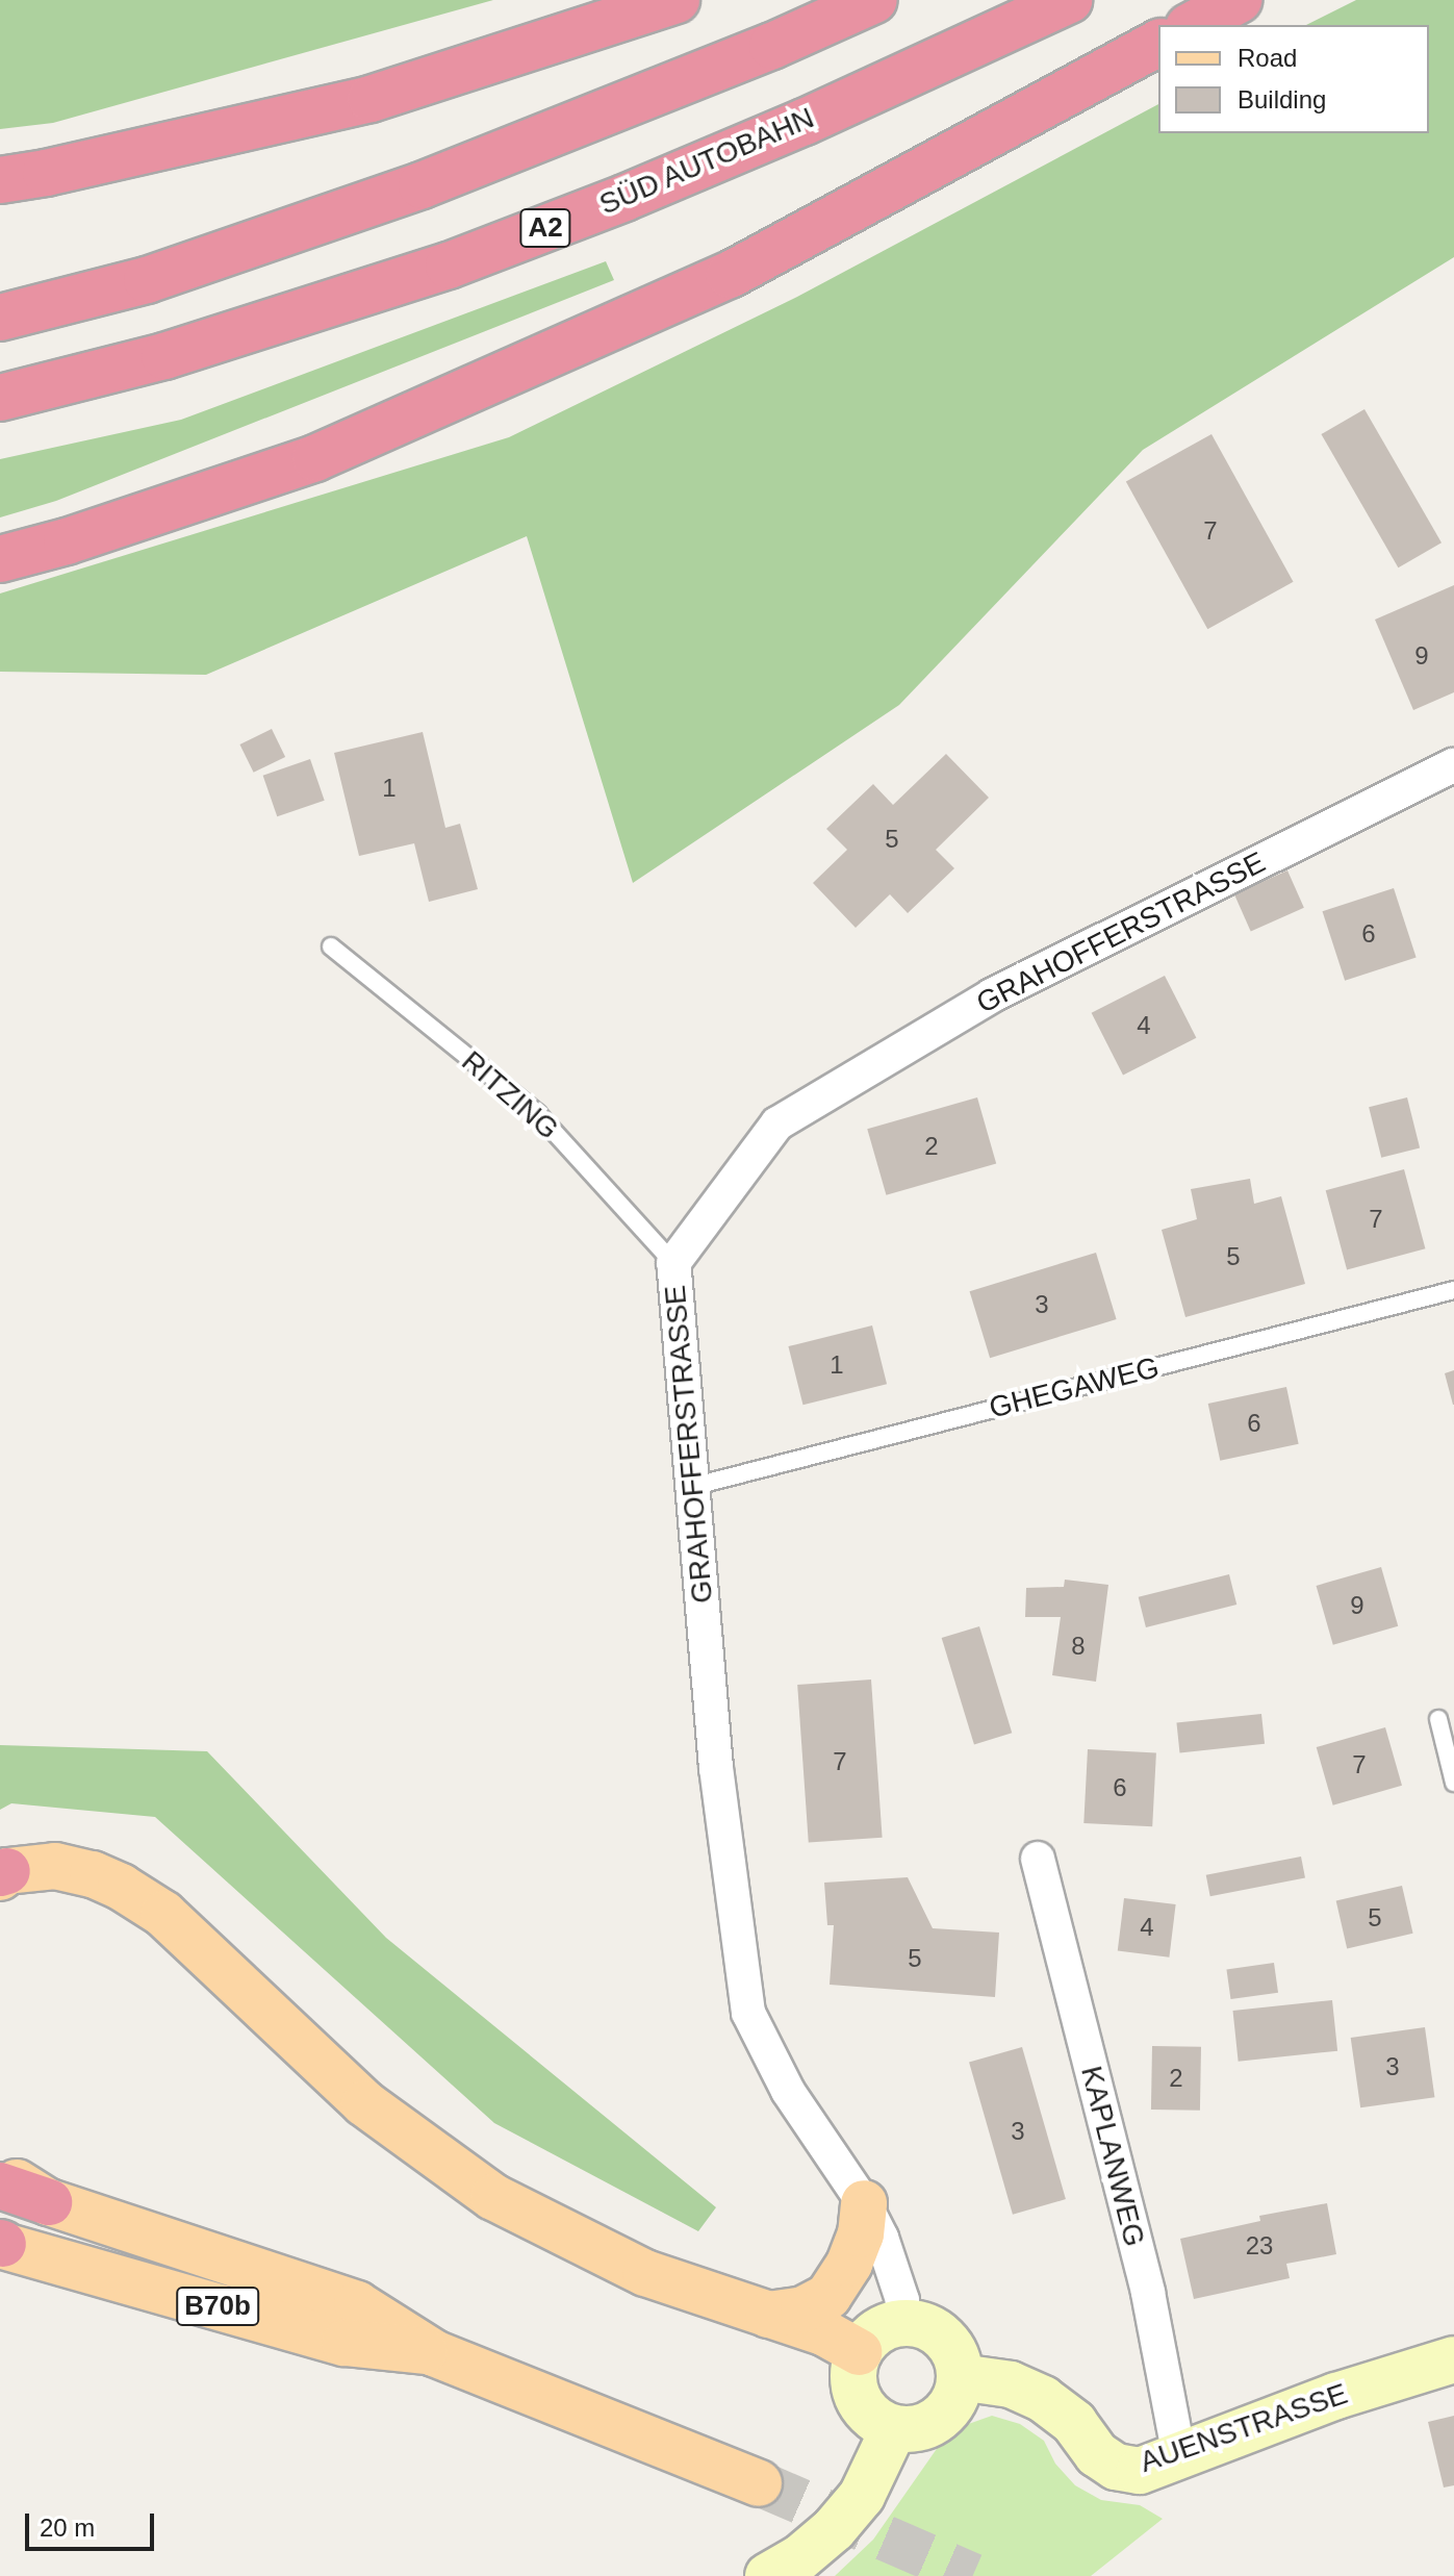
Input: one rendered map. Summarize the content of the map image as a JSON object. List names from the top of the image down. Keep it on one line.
{"streets":{"highway":["SÜD AUTOBAHN","A2"],"main road":["B70b"],"street":["GRAHOFFERSTRASSE","KAPLANWEG","AUENSTRASSE"],"lane":["RITZING","GHEGAWEG"]},"crossings":[["GRAHOFFERSTRASSE","RITZING"],["GRAHOFFERSTRASSE","GHEGAWEG"],["GRAHOFFERSTRASSE","AUENSTRASSE"],["KAPLANWEG","AUENSTRASSE"]],"house_numbers":["7","9","1","5","6","4","2","7","5","3","1","6","9","8","7","7","6","5","4","5","3","2","3","23"],"legend":["Road","Building"],"scale_bar":"20 m"}
